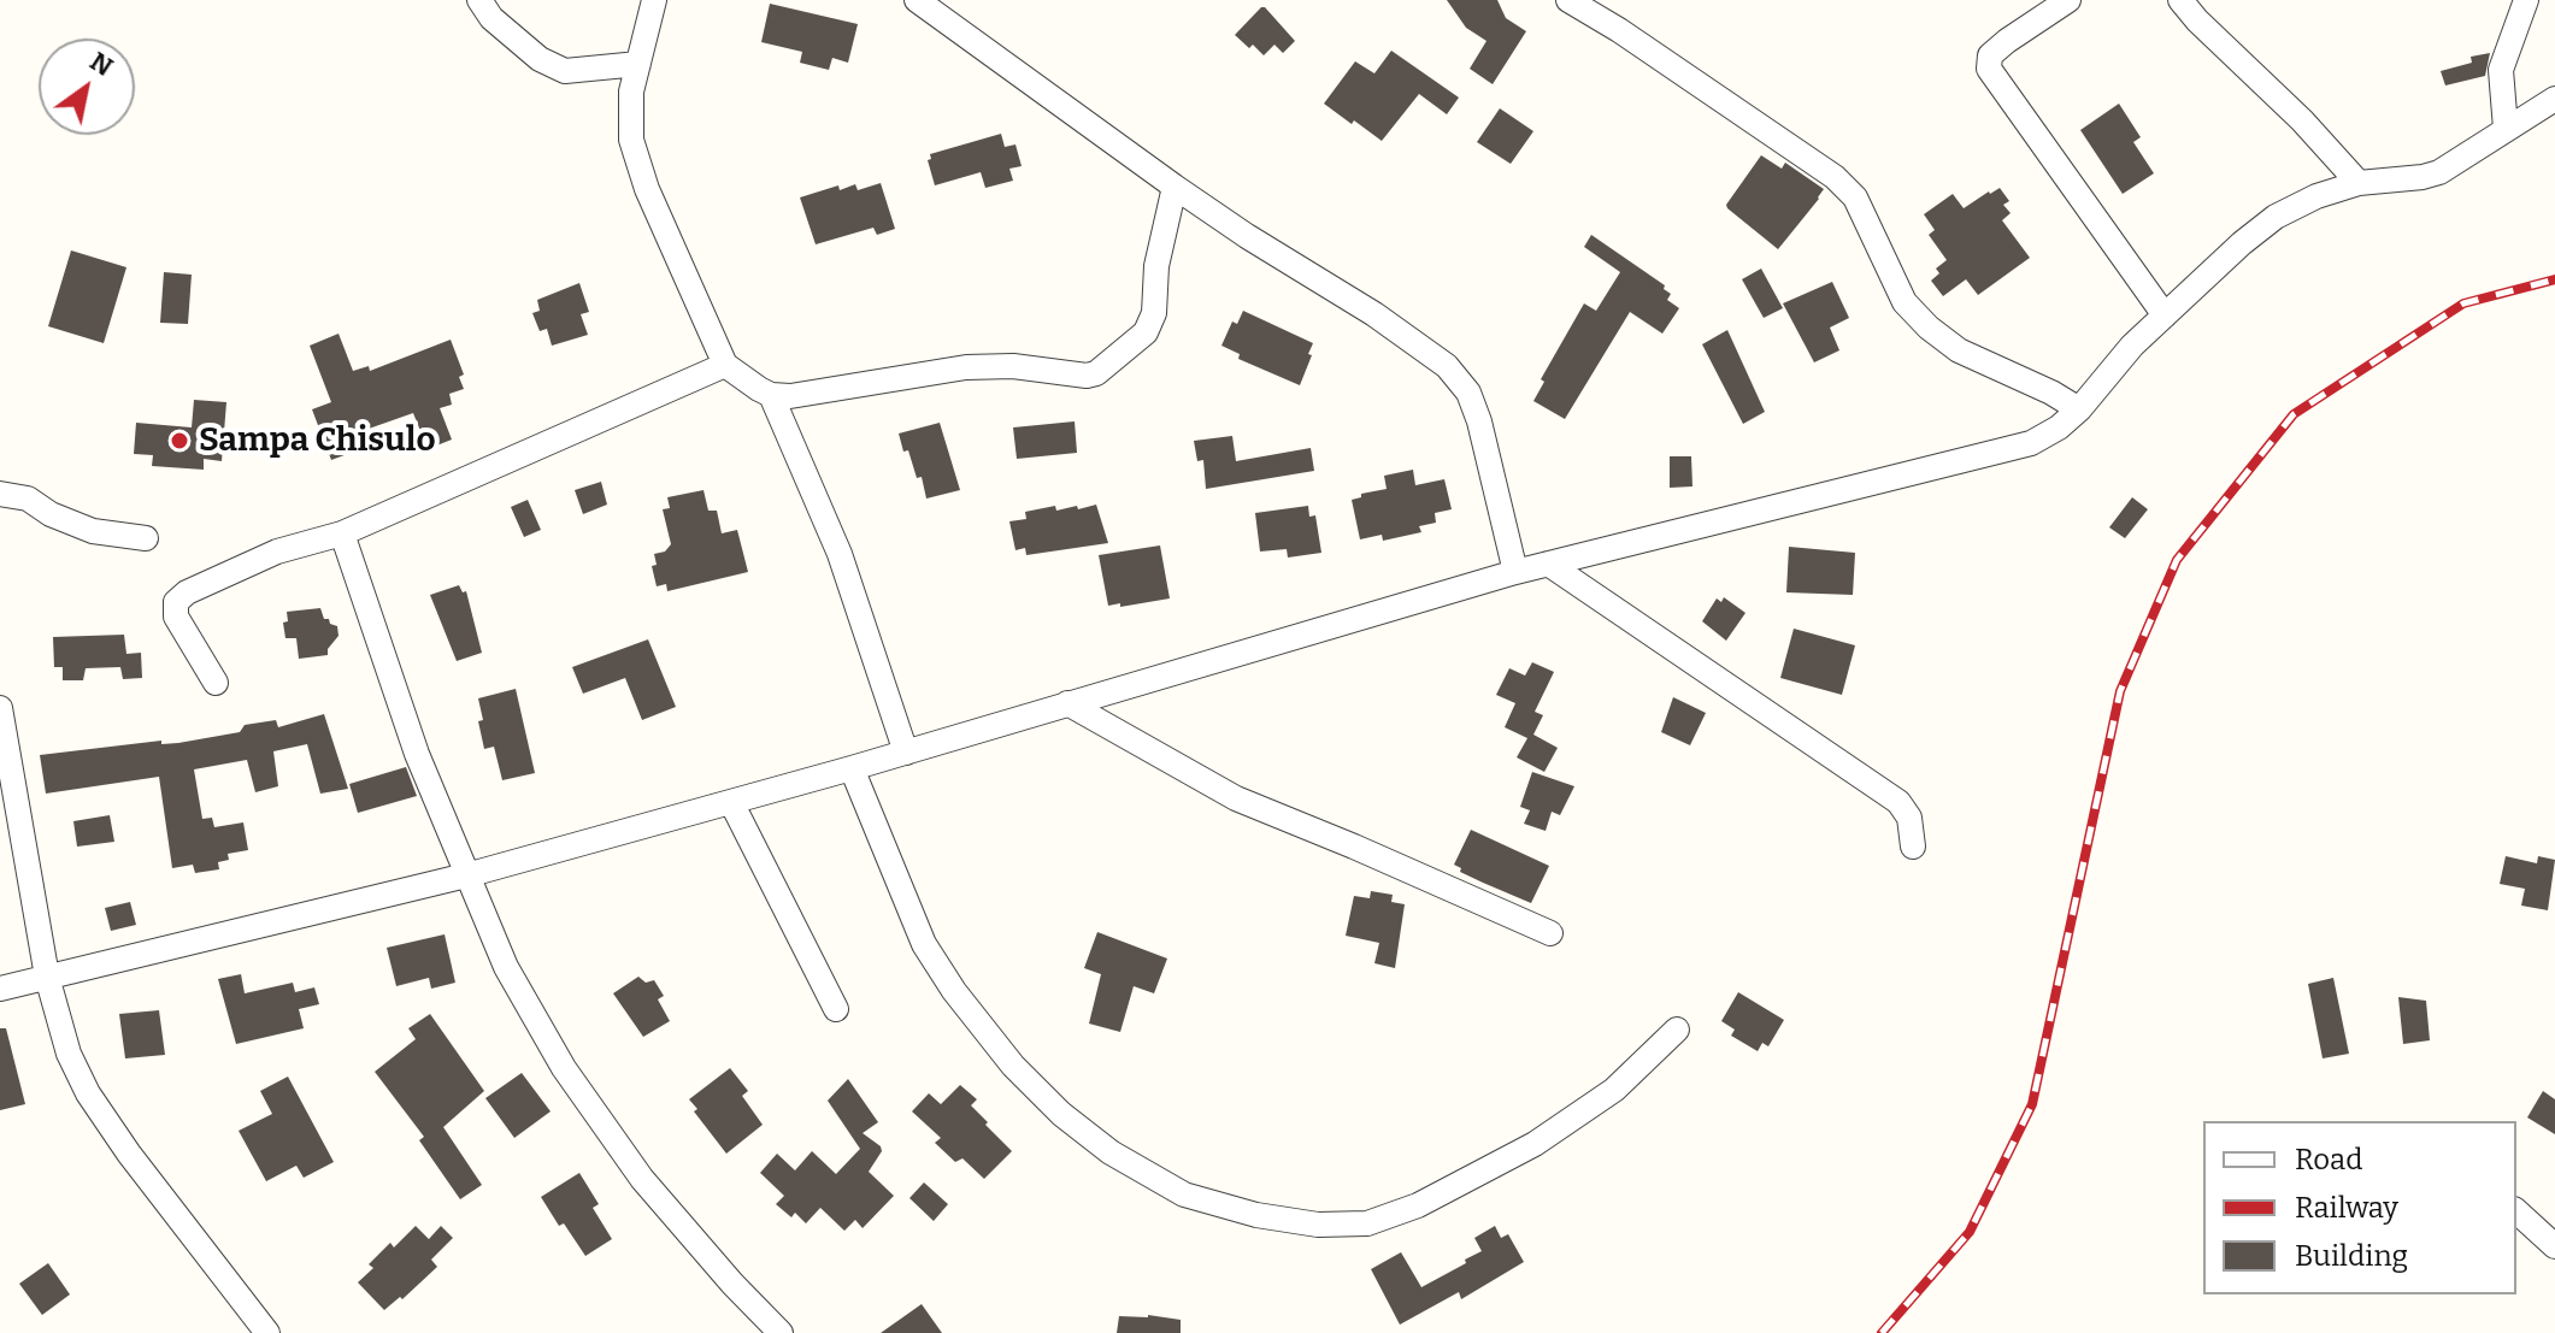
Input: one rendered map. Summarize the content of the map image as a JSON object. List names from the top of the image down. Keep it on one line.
{"places":["Sampa Chisulo"],"legend":["Road","Railway","Building"],"north":"top right"}
